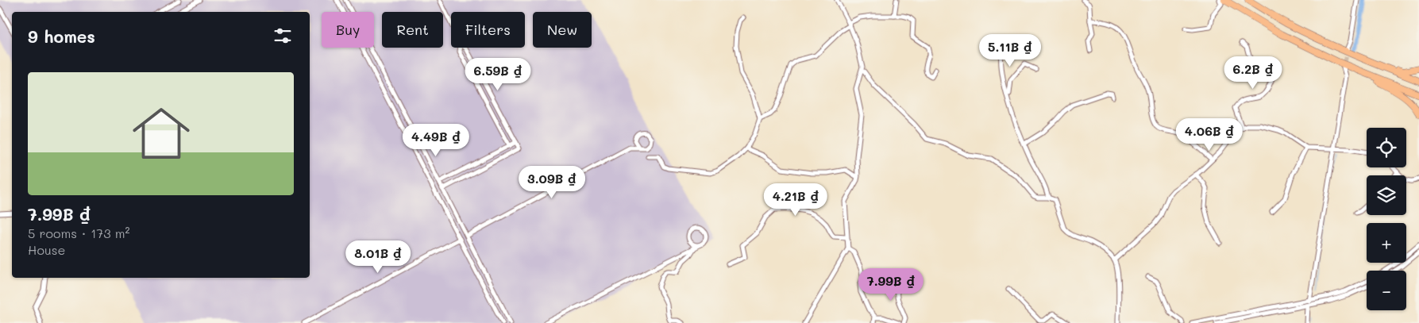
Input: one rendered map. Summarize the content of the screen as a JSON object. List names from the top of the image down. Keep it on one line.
{"page":{"chip":["Buy","Rent","Filters","New"],"heading":"9 homes","price":["5.11B ₫","6.2B ₫","6.59B ₫","4.06B ₫","4.49B ₫","3.09B ₫","4.21B ₫","8.01B ₫","7.99B ₫"],"list":[{"name":"7.99B ₫","note":"5 rooms · 173 m² · House"}],"map_buttons":["+","−"]}}
